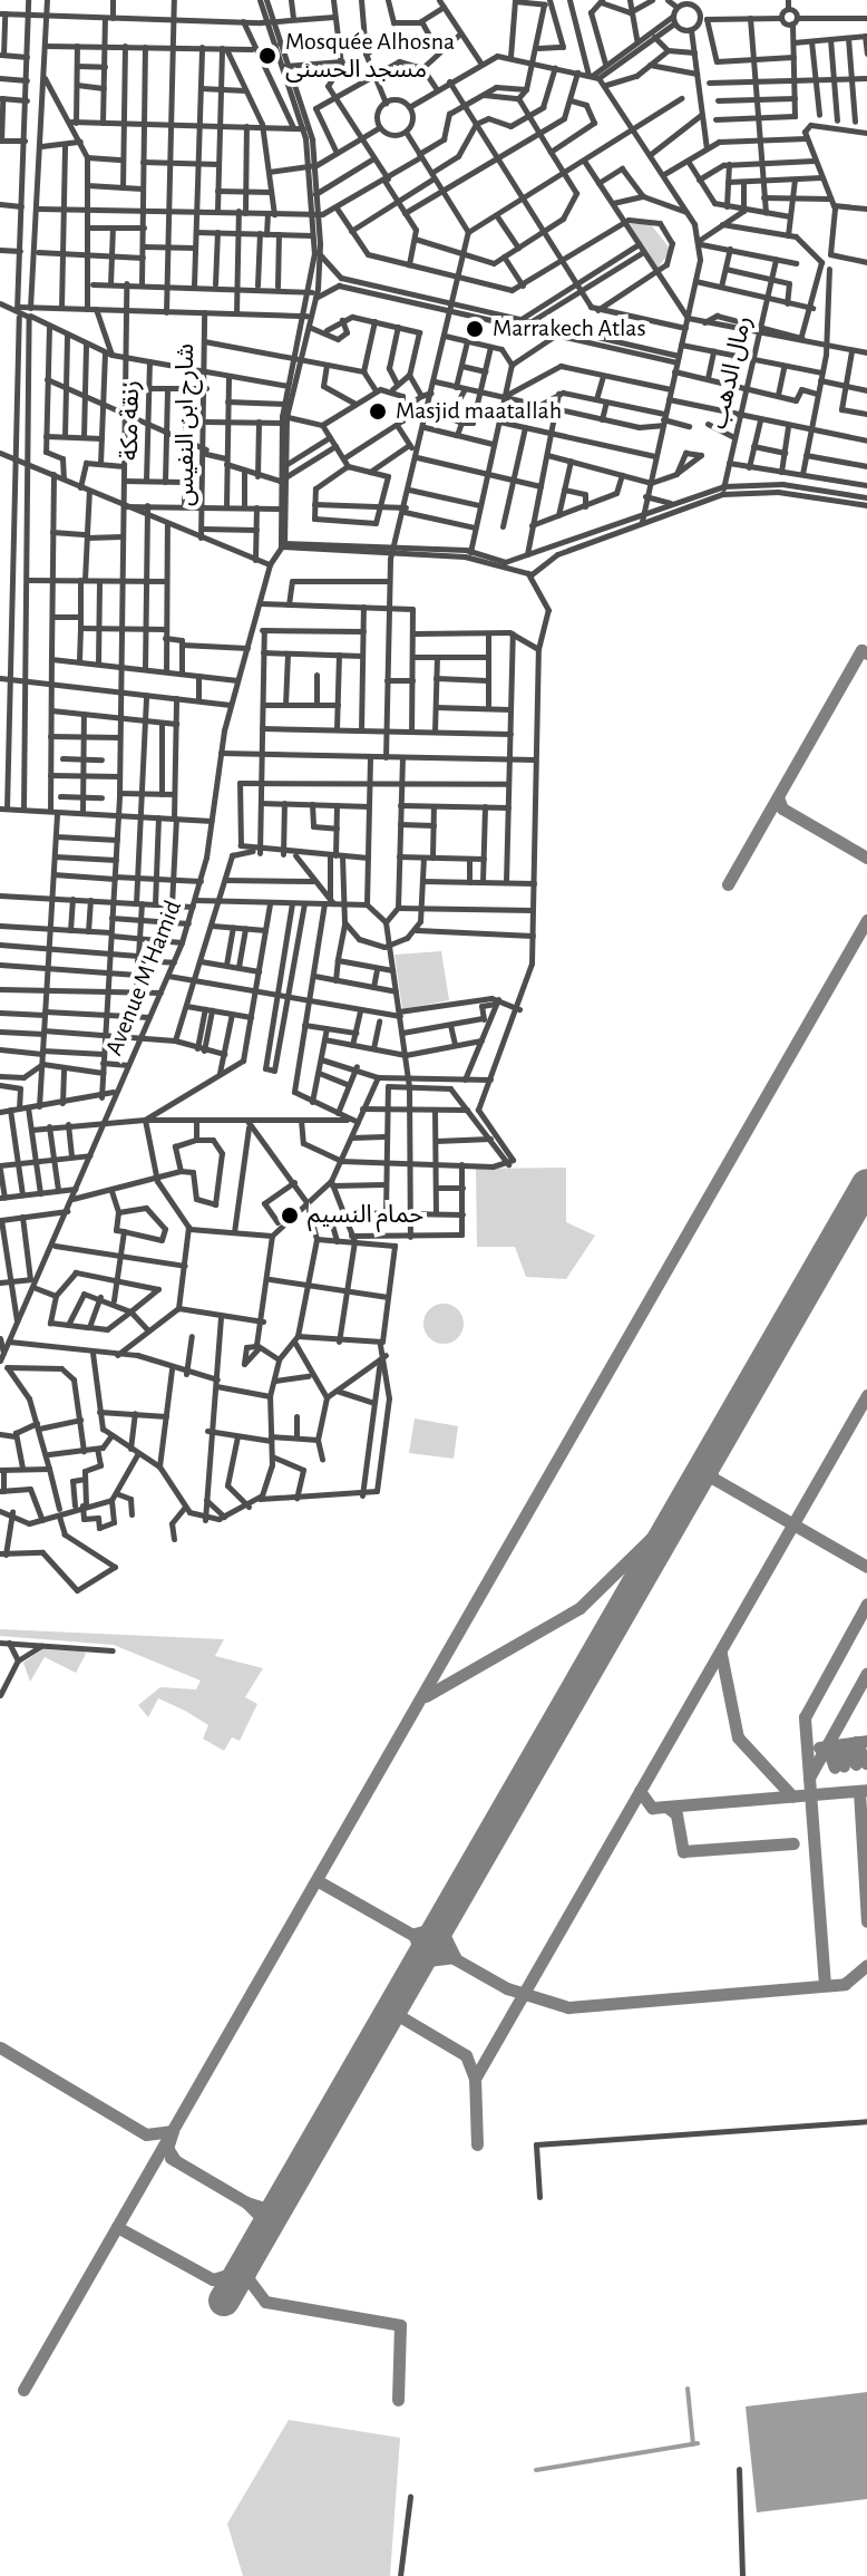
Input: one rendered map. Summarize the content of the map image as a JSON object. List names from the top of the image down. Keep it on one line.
{"streets":{"street":["رمال الدهب","زنقة مكة","شارح ابن النفيس","Avenue M'Hamid"]},"places":["Mosquée Alhosna مسجد الحسنى","Marrakech Atlas","Masjid maatallah","حمام النسيم"]}
